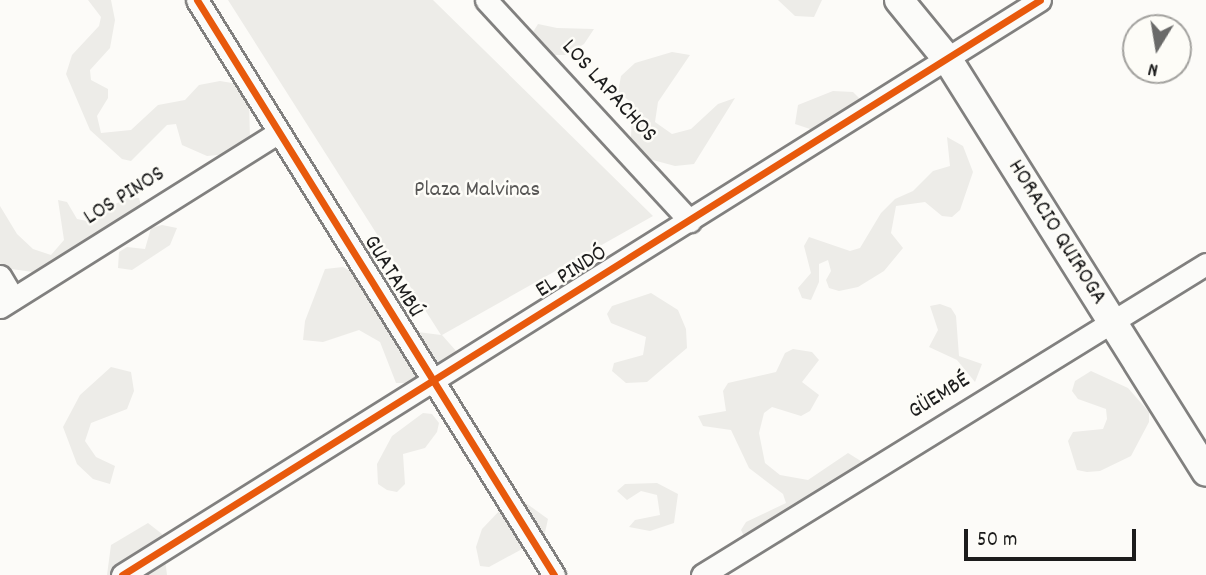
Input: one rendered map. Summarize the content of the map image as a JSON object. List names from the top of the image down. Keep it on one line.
{"streets":{"main road":["HORACIO QUIROGA"],"street":["LOS LAPACHOS","LOS PINOS","EL PINDÓ","GUATAMBÚ","GÜEMBÉ"]},"crossings":[["LOS LAPACHOS","EL PINDÓ"],["LOS PINOS","GUATAMBÚ"],["HORACIO QUIROGA","EL PINDÓ"],["HORACIO QUIROGA","GÜEMBÉ"],["EL PINDÓ","GUATAMBÚ"]],"parks":["Plaza Malvinas"],"scale_bar":"50 m","north":"bottom"}
